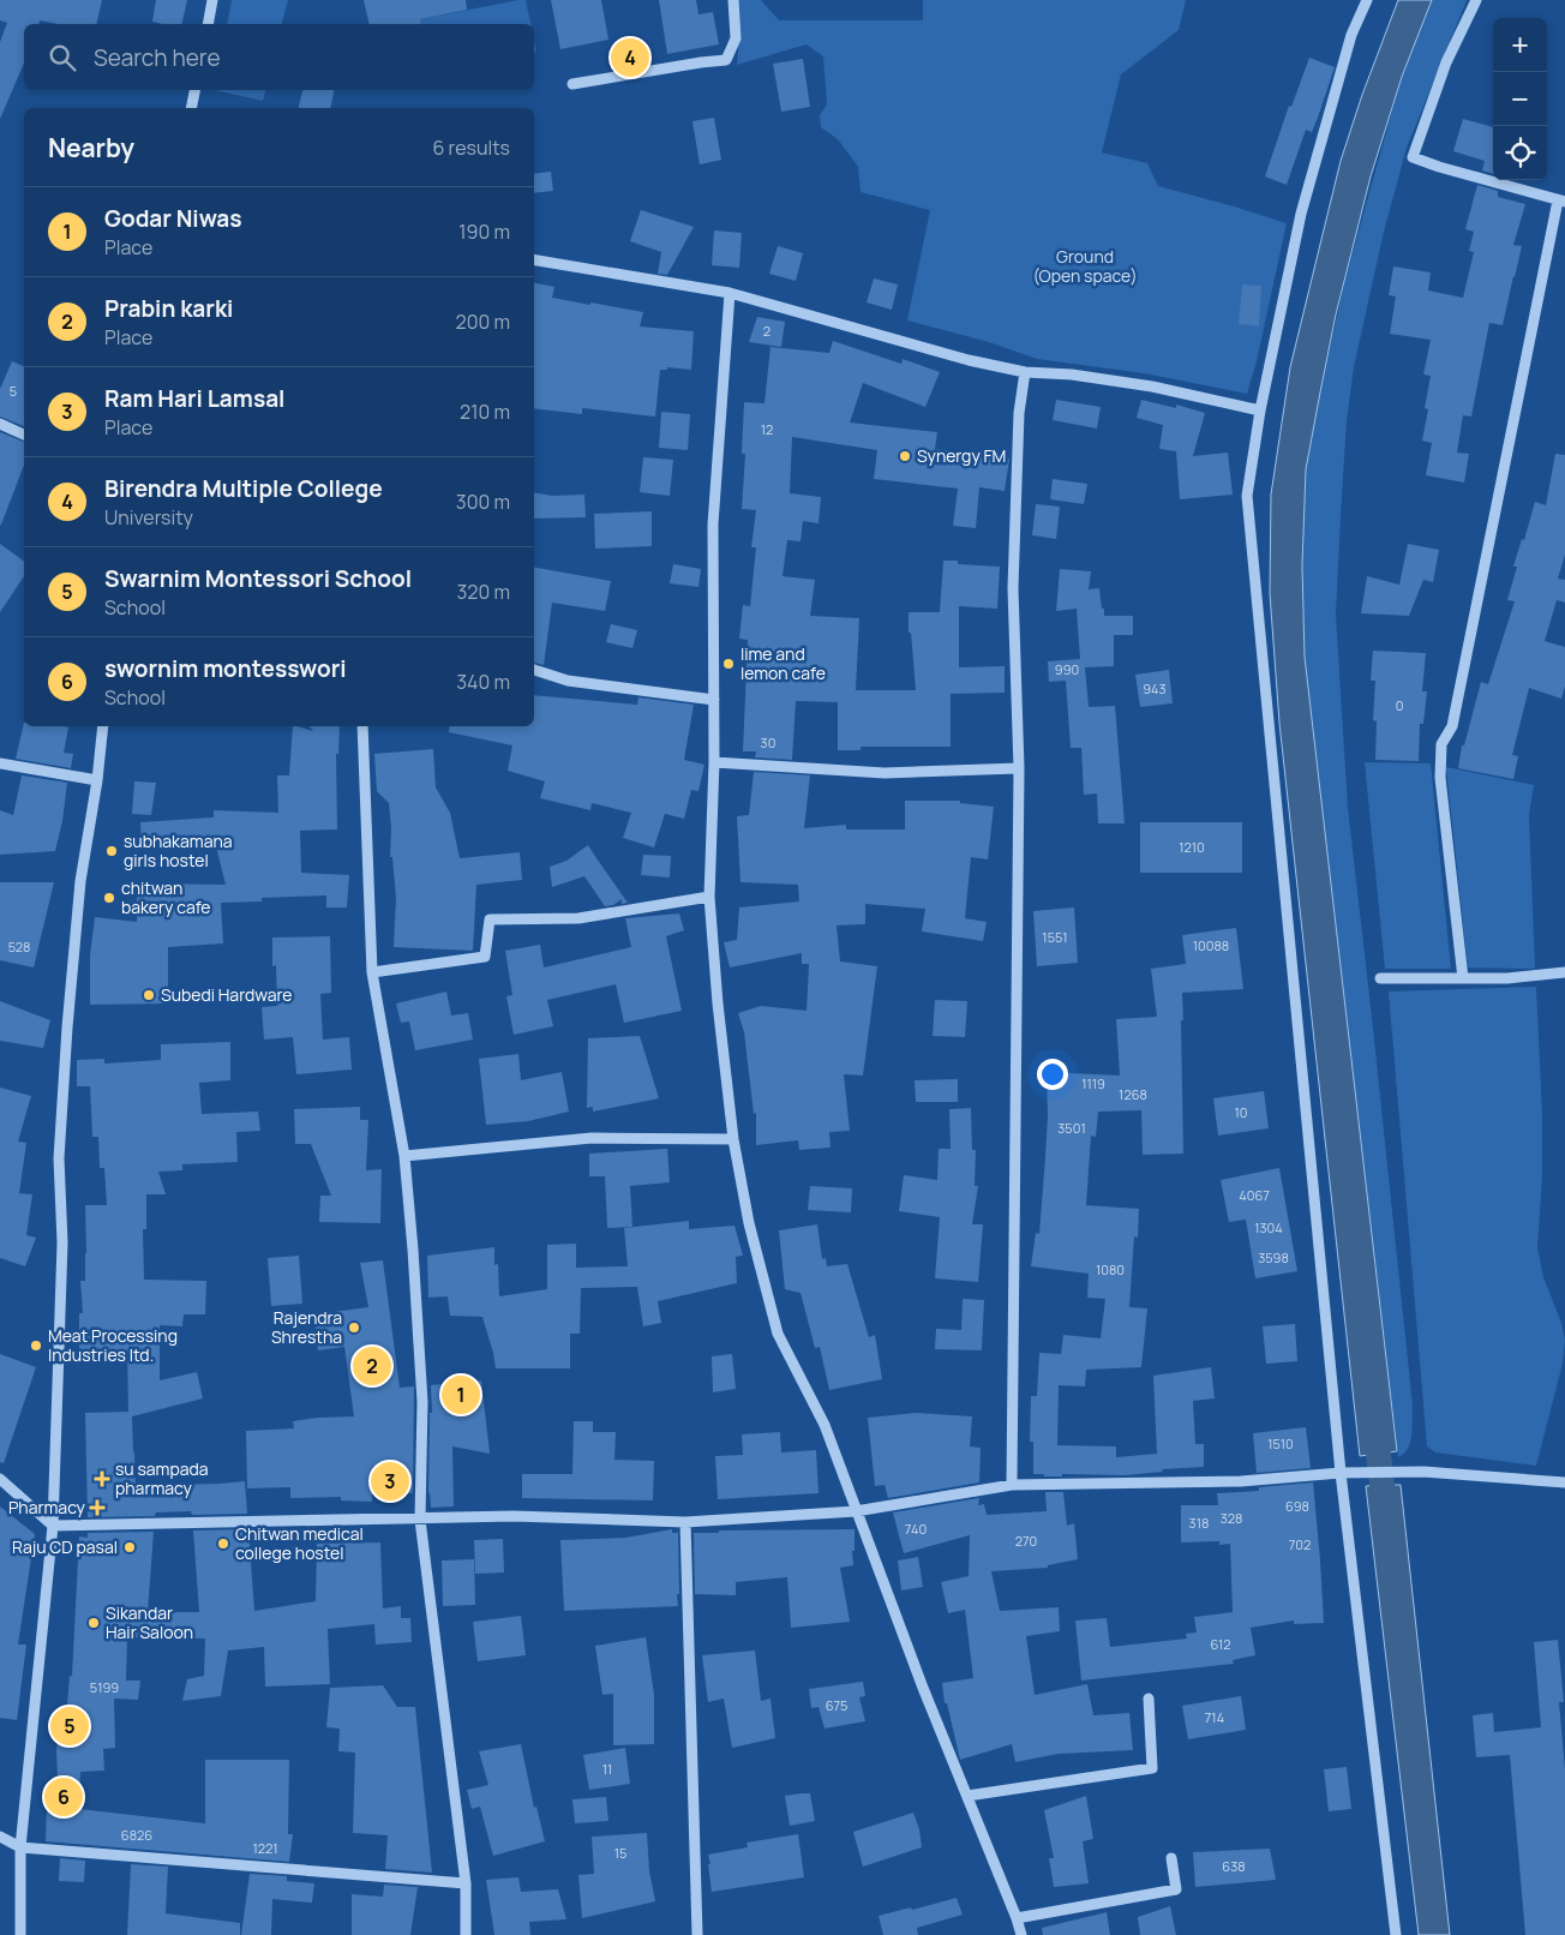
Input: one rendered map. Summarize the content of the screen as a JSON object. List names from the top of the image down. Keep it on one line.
{"parks":["Ground (Open space)"],"places":{"other":["Synergy FM","lime and lemon cafe","subhakamana girls hostel","chitwan bakery cafe","Subedi Hardware","Rajendra Shrestha","Meat Processing Industries ltd.","Chitwan medical college hostel","Raju CD pasal","Sikandar Hair Saloon"],"health":["su sampada pharmacy","Pharmacy"]},"house_numbers":["2","5","12","990","943","0","30","1210","1551","10088","528","1119","1268","10","3501","4067","1304","3598","1080","1510","698","328","318","740","270","702","612","5199","675","714","11","6826","1221","15","638"],"page":{"map_buttons":["+","−"],"search":"Search here","pins":["4","2","1","3","5","6"],"heading":["Nearby","6 results"],"list":[{"mark":"1","name":"Godar Niwas","note":"Place","value":"190 m"},{"mark":"2","name":"Prabin karki","note":"Place","value":"200 m"},{"mark":"3","name":"Ram Hari Lamsal","note":"Place","value":"210 m"},{"mark":"4","name":"Birendra Multiple College","note":"University","value":"300 m"},{"mark":"5","name":"Swarnim Montessori School","note":"School","value":"320 m"},{"mark":"6","name":"swornim montesswori","note":"School","value":"340 m"}]}}
